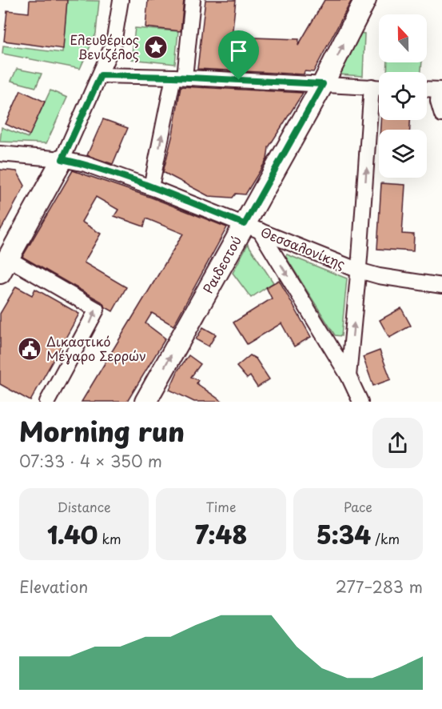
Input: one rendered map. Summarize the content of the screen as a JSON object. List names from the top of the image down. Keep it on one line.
{"streets":{"main road":["Ραιδεστού"],"street":["Θεσσαλονίκης"]},"crossings":[["Θεσσαλονίκης","Ραιδεστού"]],"one_way":["Ραιδεστού"],"places":{"place":["Ελευθέριος Βενιζέλος"],"public building":["Δικαστικό Μέγαρο Σερρών"]},"north":"top","page":{"heading":["Morning run","07:33 · 4 × 350 m"],"stats":[["Distance","1.40 km"],["Time","7:48"],["Pace","5:34 /km"]],"chart":["Elevation","277–283 m"]}}
